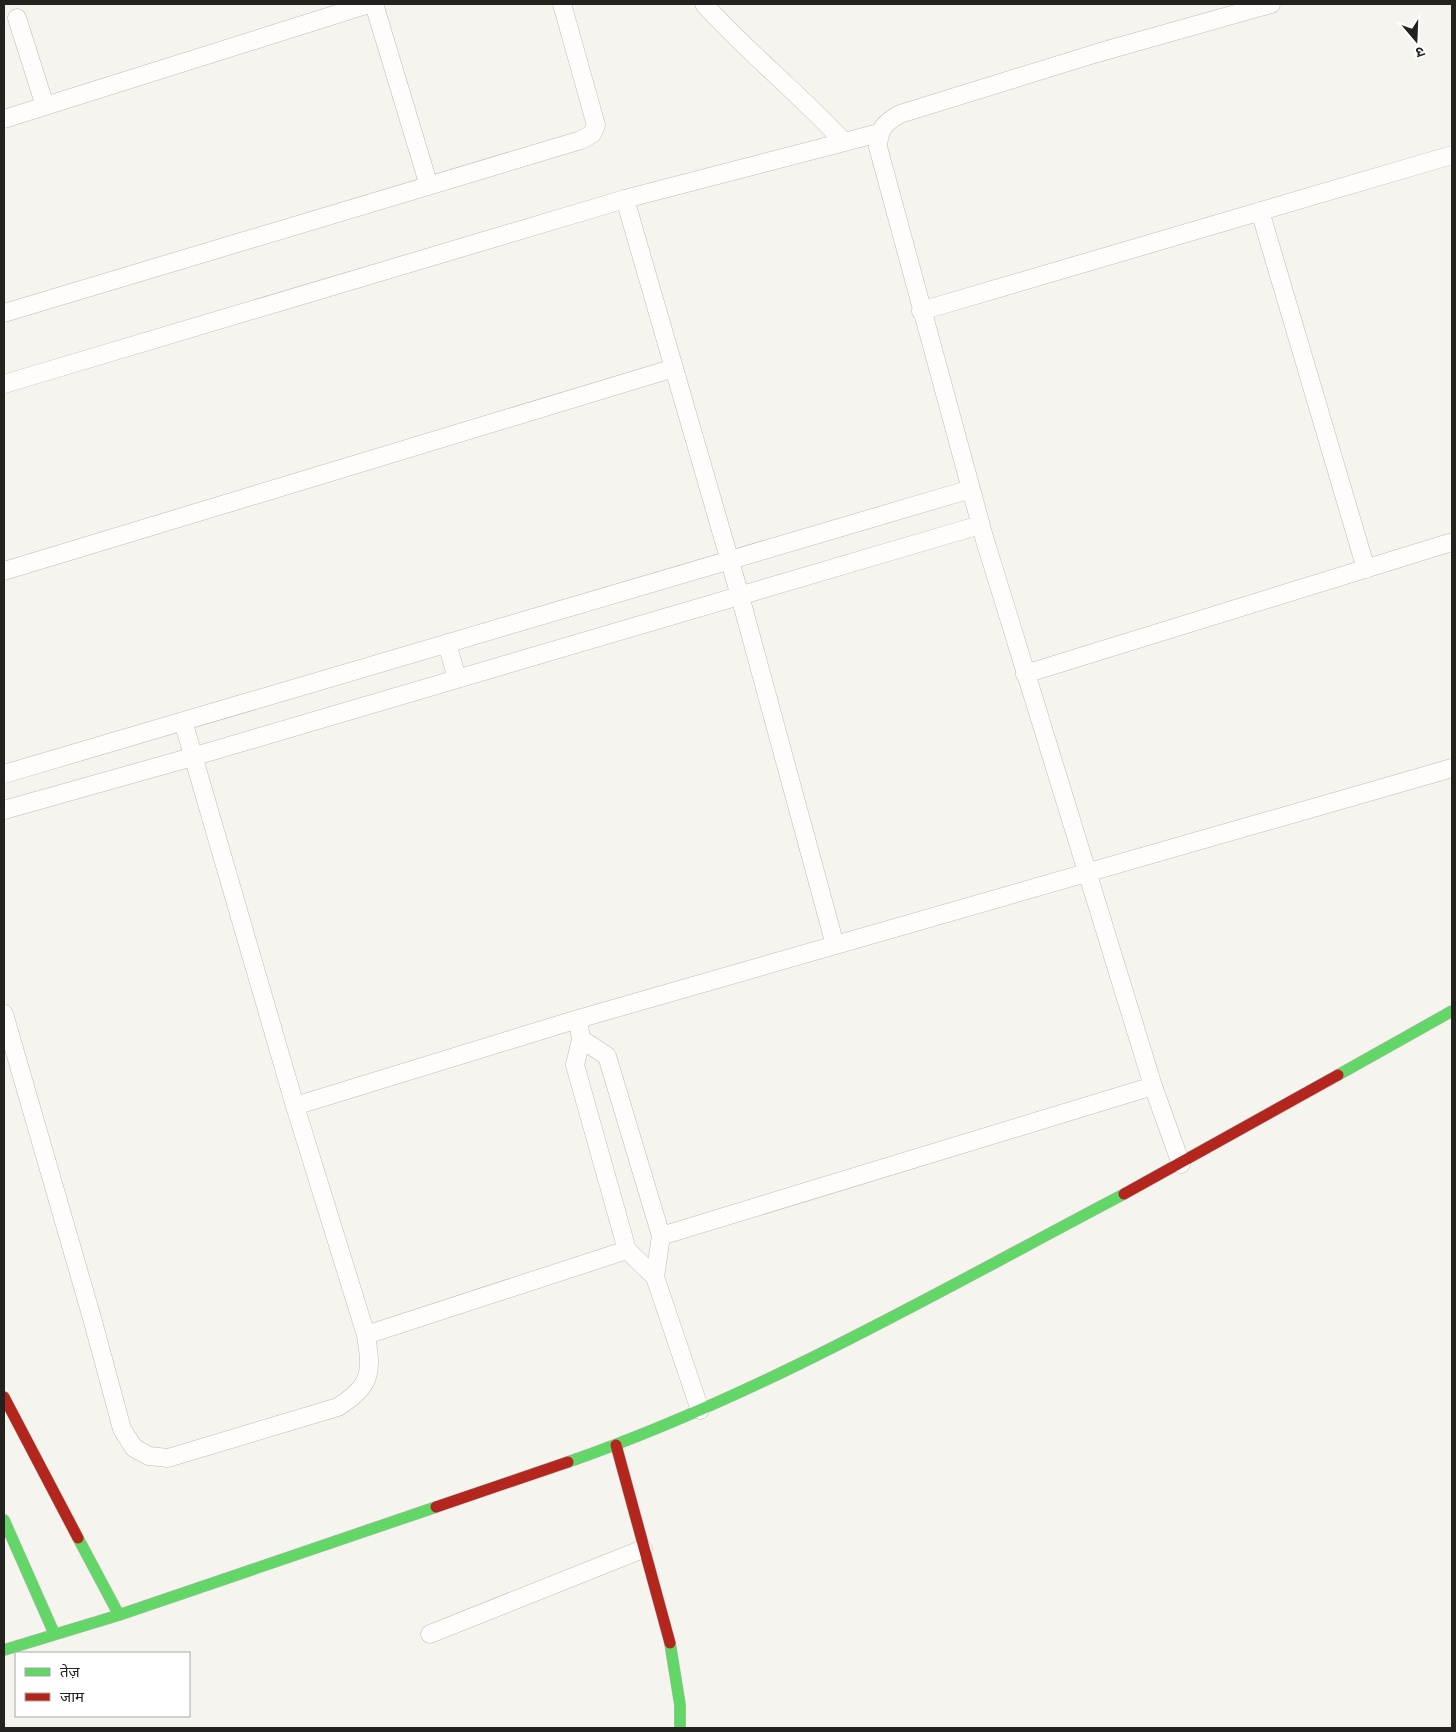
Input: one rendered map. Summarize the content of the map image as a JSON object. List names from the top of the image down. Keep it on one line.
{"legend":["तेज़","जाम"],"north":"bottom"}
